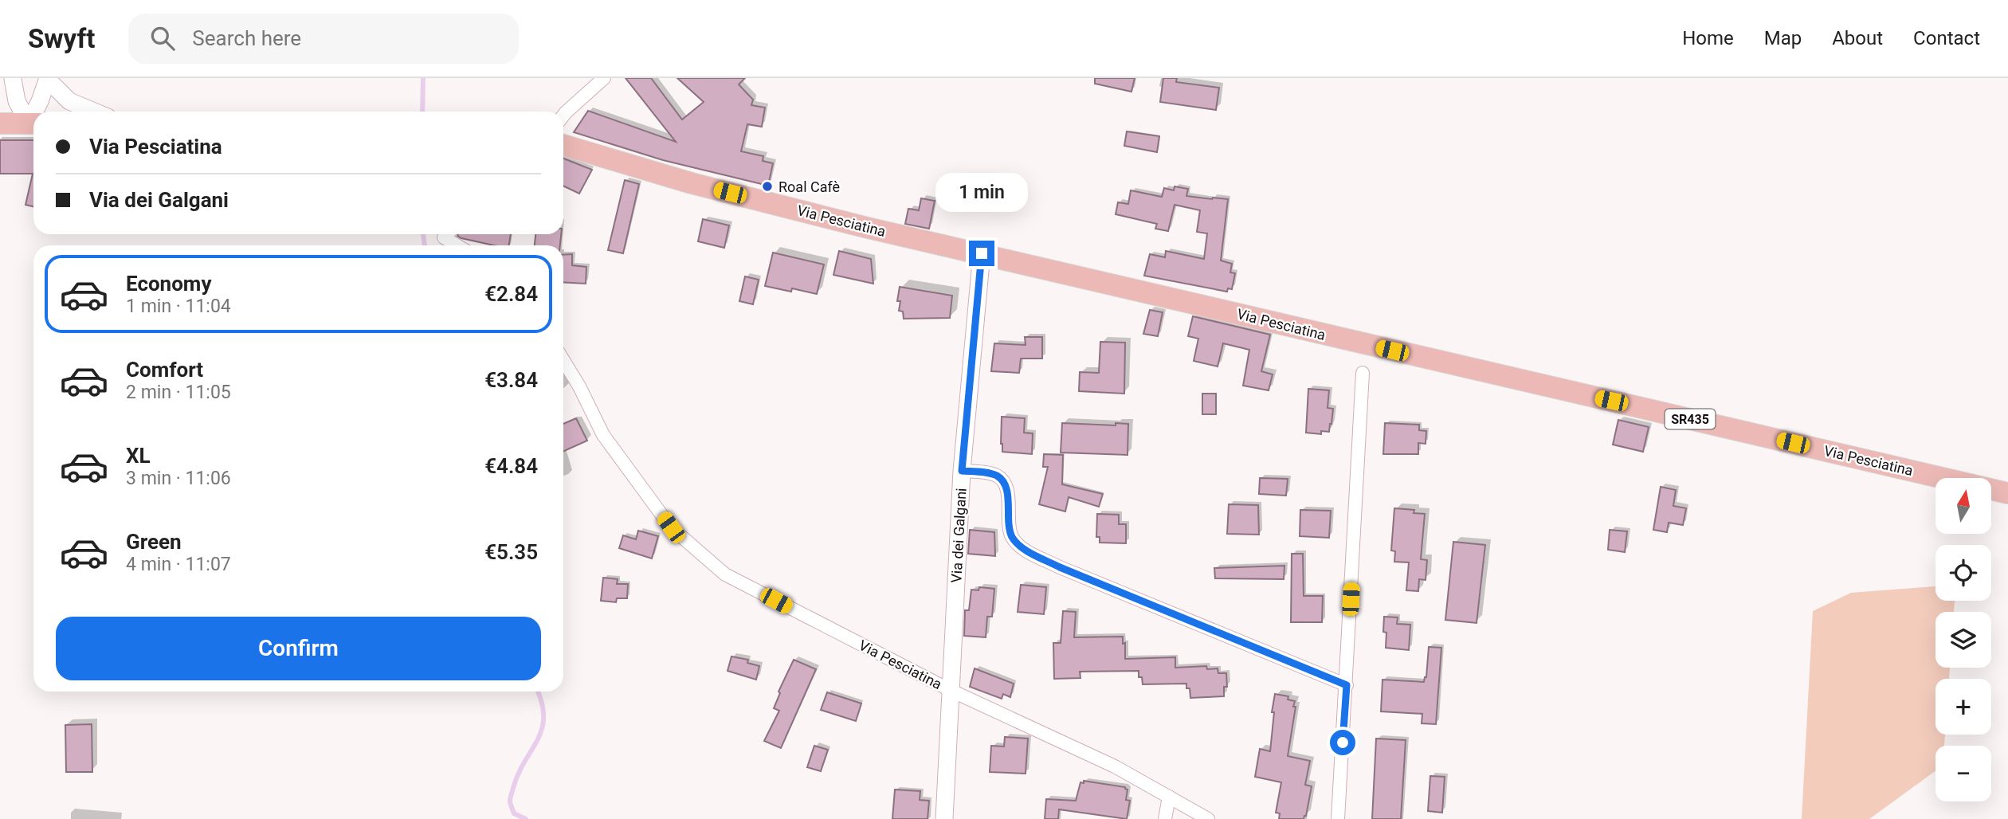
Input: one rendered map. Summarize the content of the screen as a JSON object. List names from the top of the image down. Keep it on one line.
{"streets":{"main road":["Via Pesciatina","SR435"],"street":["Via dei Galgani"]},"crossings":[["Via Pesciatina","Via dei Galgani"]],"places":["Roal Cafè"],"north":"top","page":{"header":"Swyft","search":"Search here","nav":["Home","Map","About","Contact"],"banner":["Via Pesciatina","Via dei Galgani"],"bubble":"1 min","list":[{"name":"Economy","note":"1 min · 11:04","value":"€2.84"},{"name":"Comfort","note":"2 min · 11:05","value":"€3.84"},{"name":"XL","note":"3 min · 11:06","value":"€4.84"},{"name":"Green","note":"4 min · 11:07","value":"€5.35"}],"map_buttons":["+","−"],"buttons":"Confirm"}}
